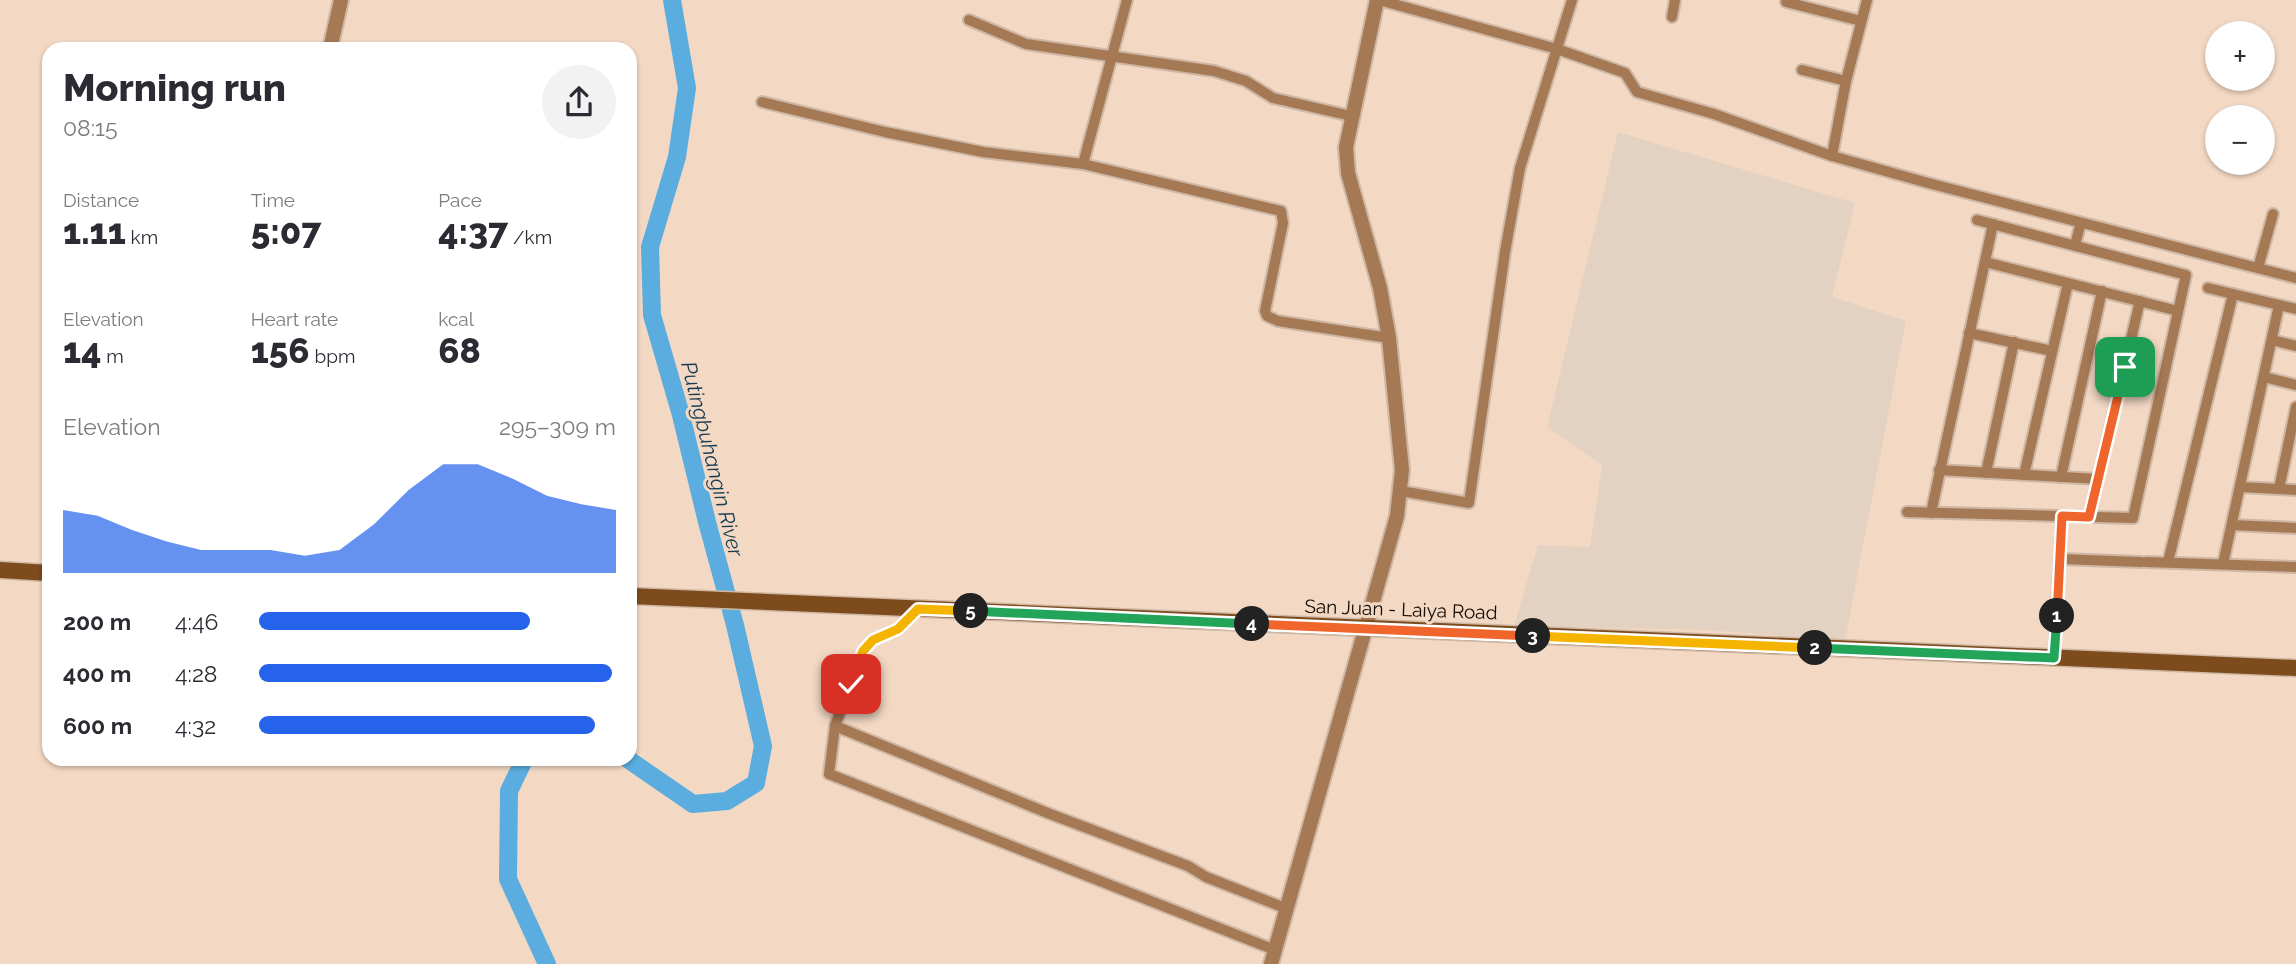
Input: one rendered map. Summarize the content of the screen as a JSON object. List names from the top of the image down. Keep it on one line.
{"streets":{"main road":["San Juan - Laiya Road"]},"water":["Putingbuhangin River"],"page":{"map_buttons":["+","−"],"heading":["Morning run","08:15"],"stats":[["Distance","1.11 km"],["Time","5:07"],["Pace","4:37 /km"],["Elevation","14 m"],["Heart rate","156 bpm"],["kcal","68"]],"chart":["Elevation","295–309 m"],"pins":["5","1","4","3","2"],"list":[{"name":"200 m","note":"4:46"},{"name":"400 m","note":"4:28"},{"name":"600 m","note":"4:32"}]}}
